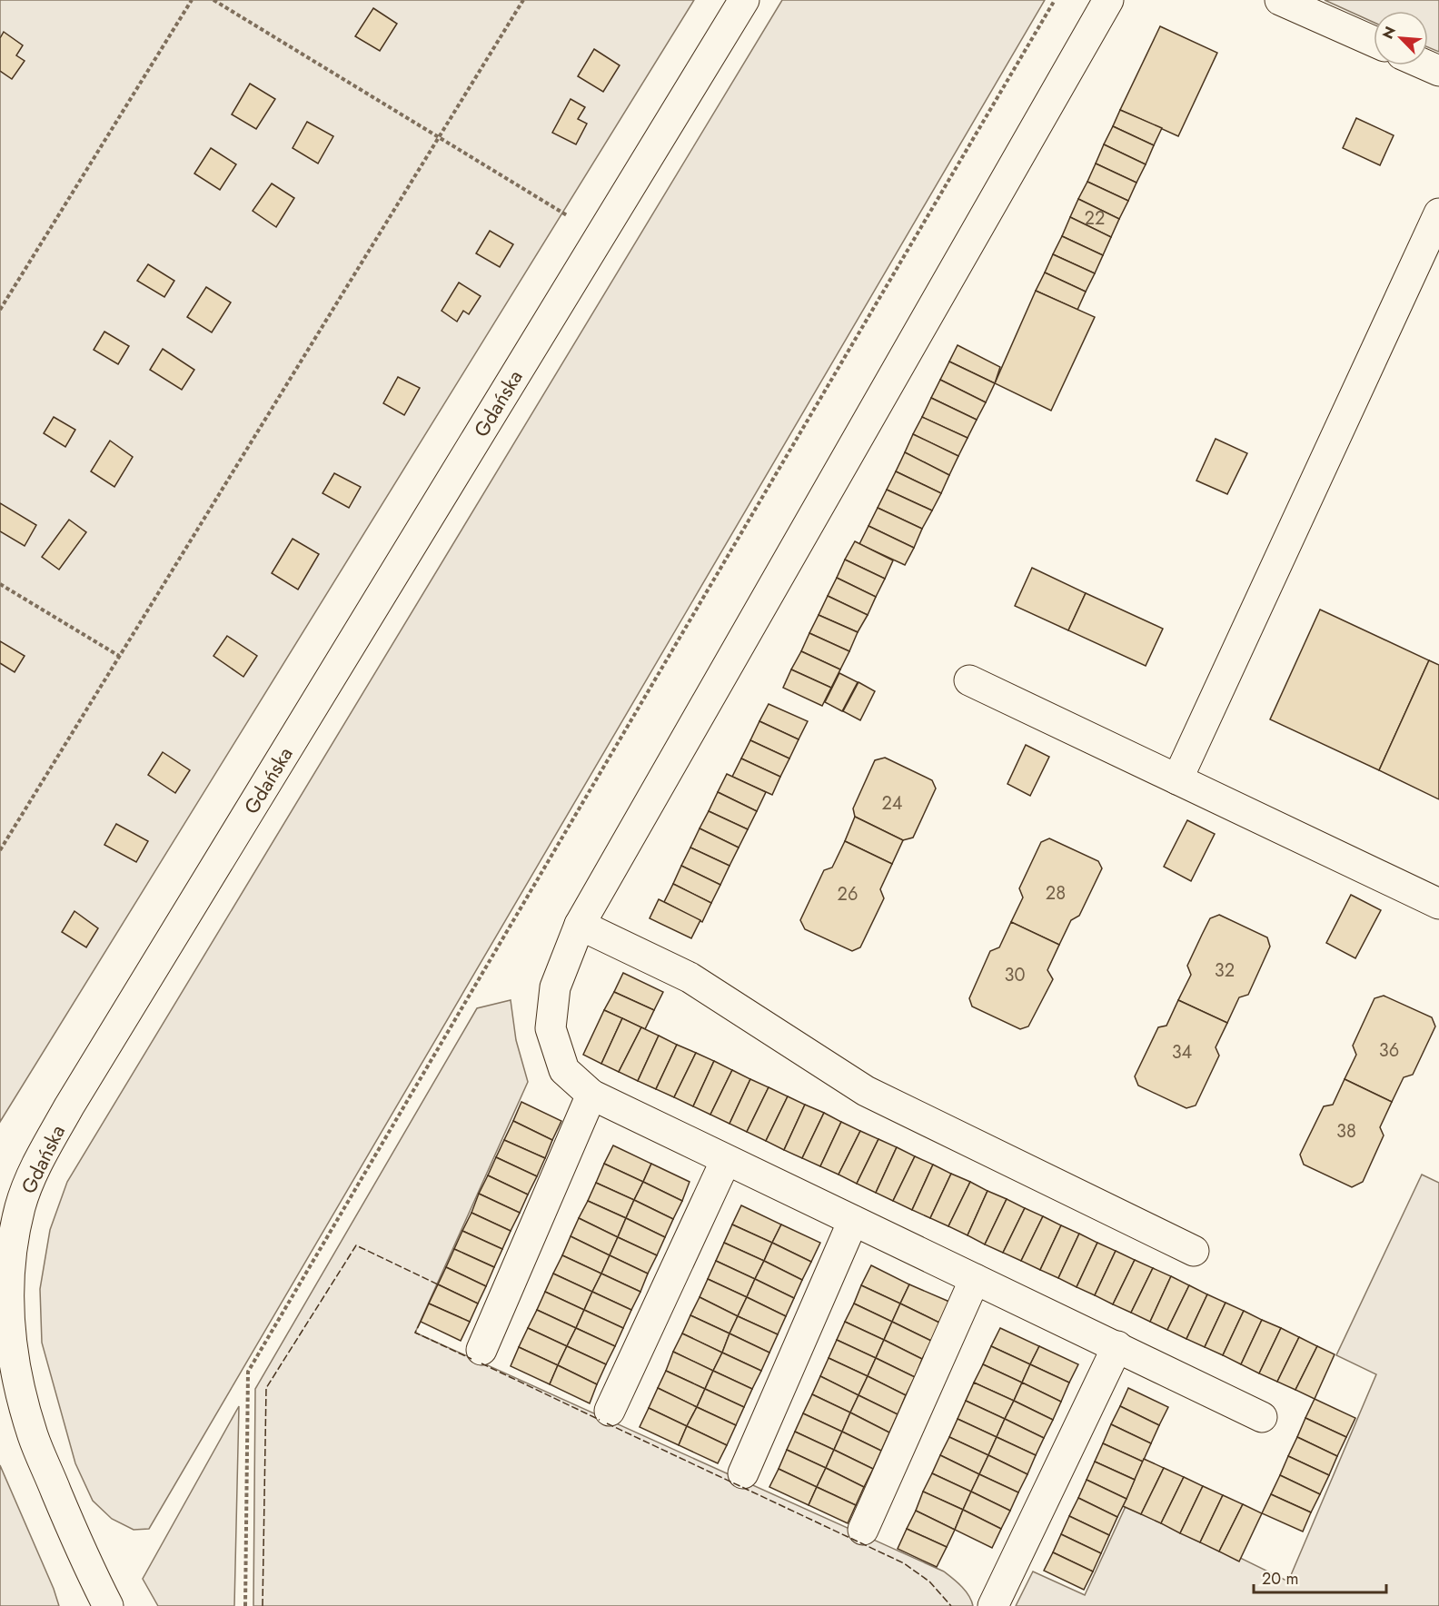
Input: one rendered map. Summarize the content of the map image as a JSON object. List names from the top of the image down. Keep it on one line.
{"streets":{"street":["Gdańska"]},"house_numbers":["22","24","28","26","32","30","36","34","38"],"scale_bar":"20 m","north":"top left"}
